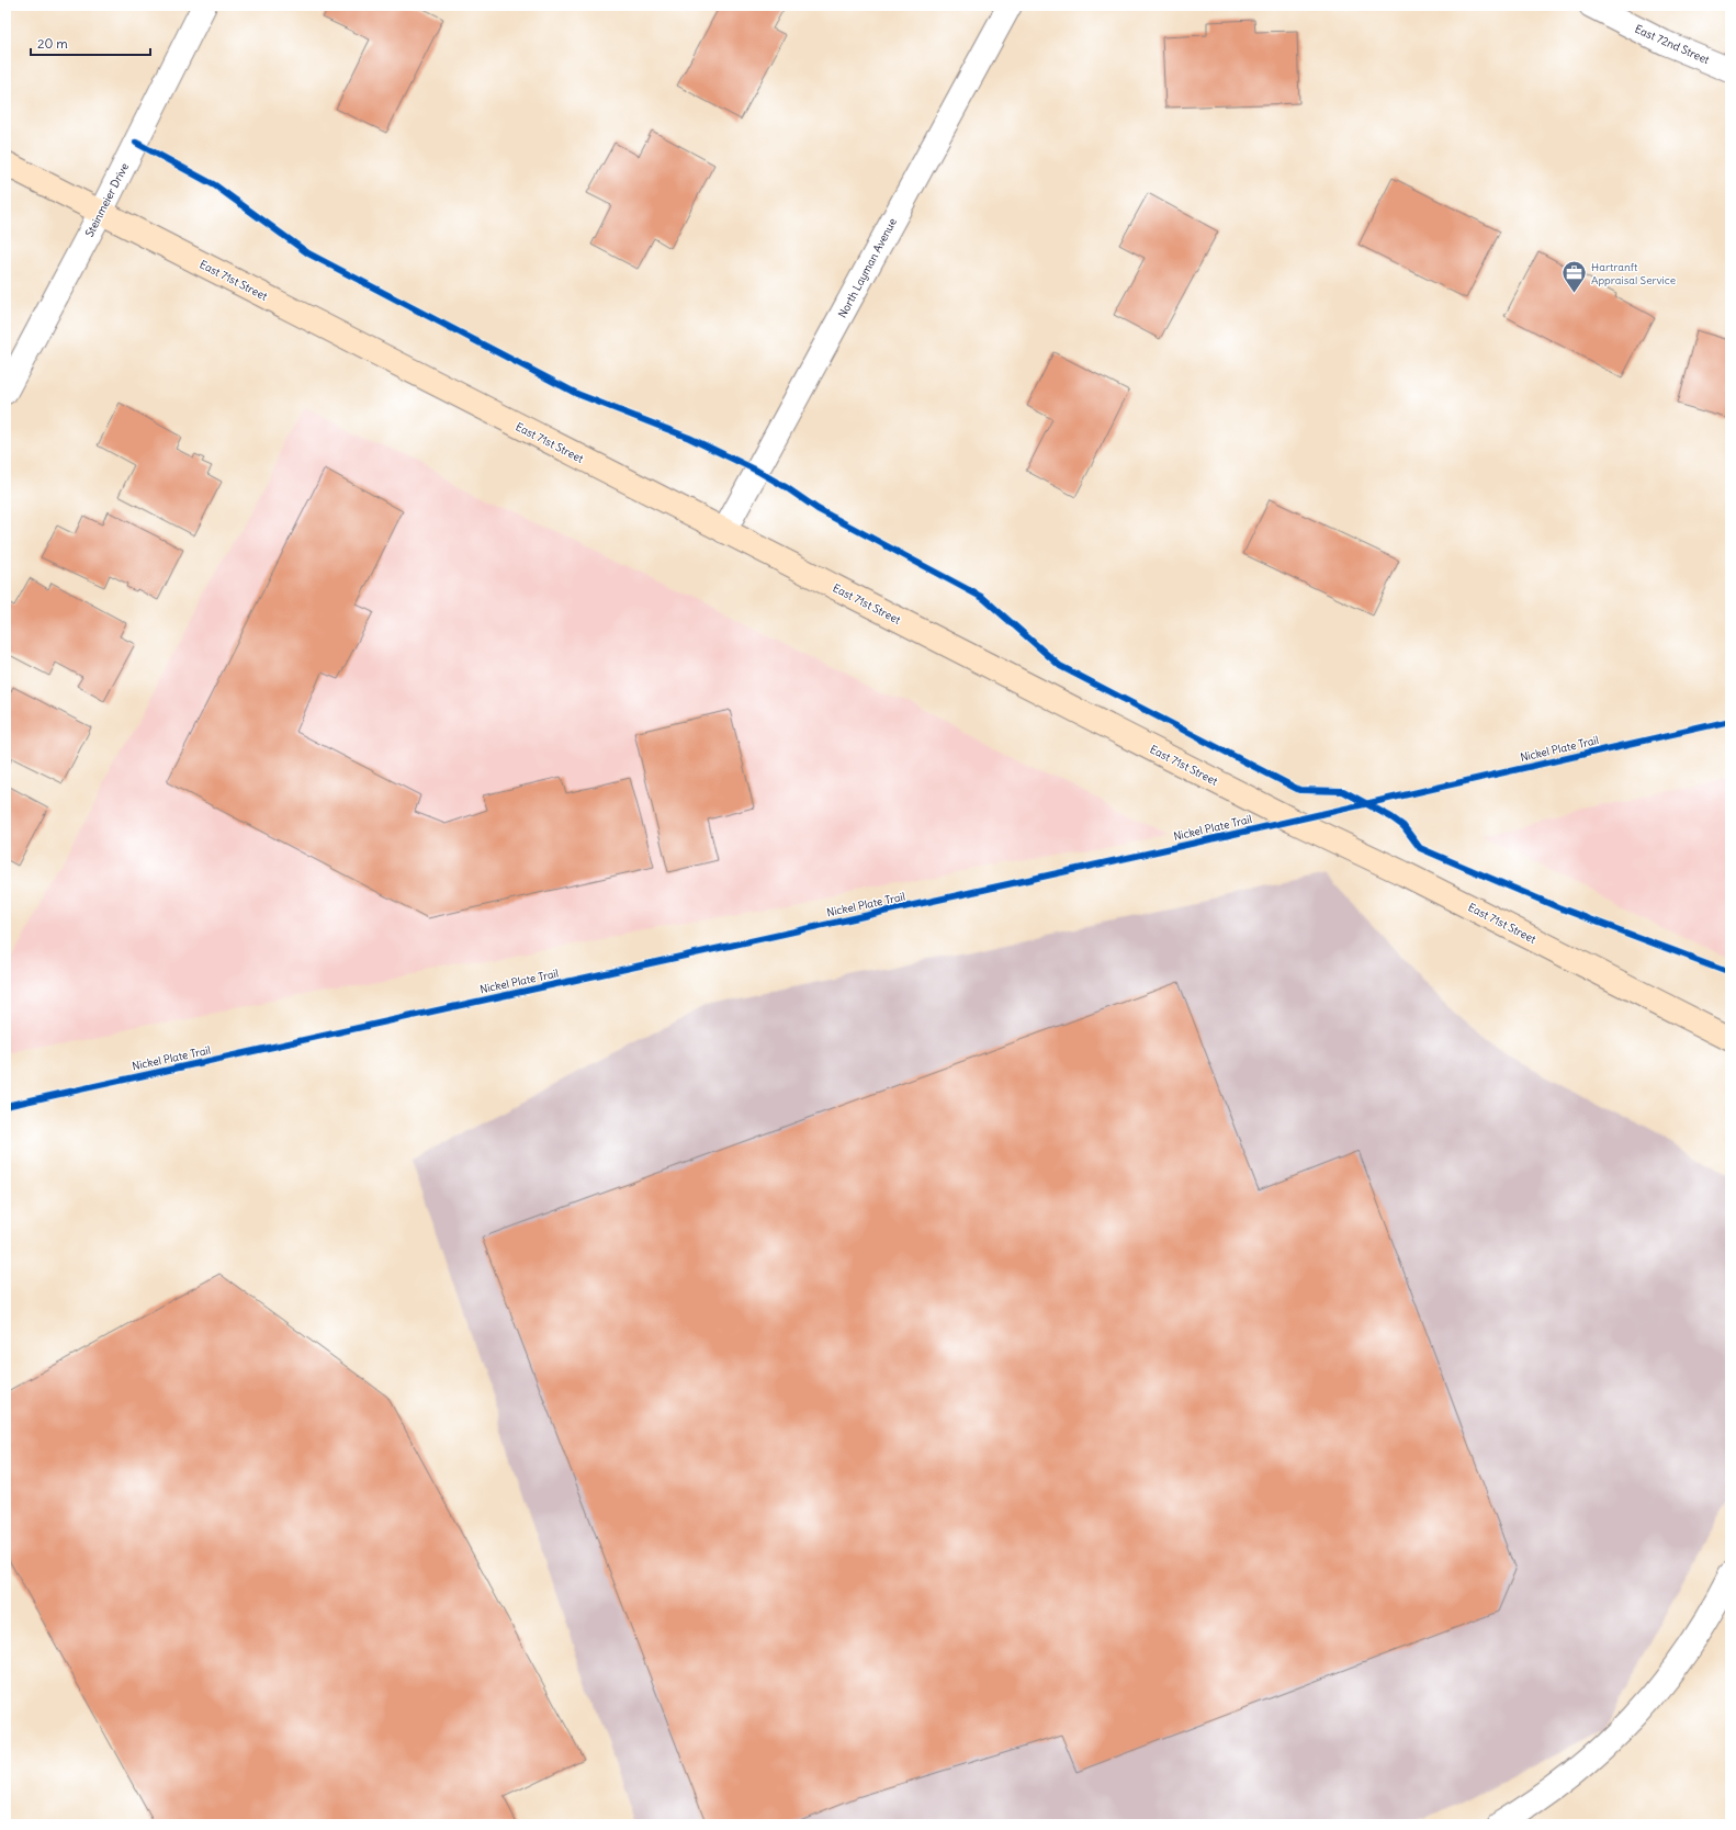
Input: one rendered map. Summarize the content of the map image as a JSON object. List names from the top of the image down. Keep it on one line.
{"streets":{"main road":["East 71st Street"],"street":["East 72nd Street","Steinmeier Drive","North Layman Avenue"],"cycle path":["Nickel Plate Trail"]},"crossings":[["Steinmeier Drive","East 71st Street"],["North Layman Avenue","East 71st Street"]],"places":{"office":["Hartranft Appraisal Service"]},"scale_bar":"20 m"}
